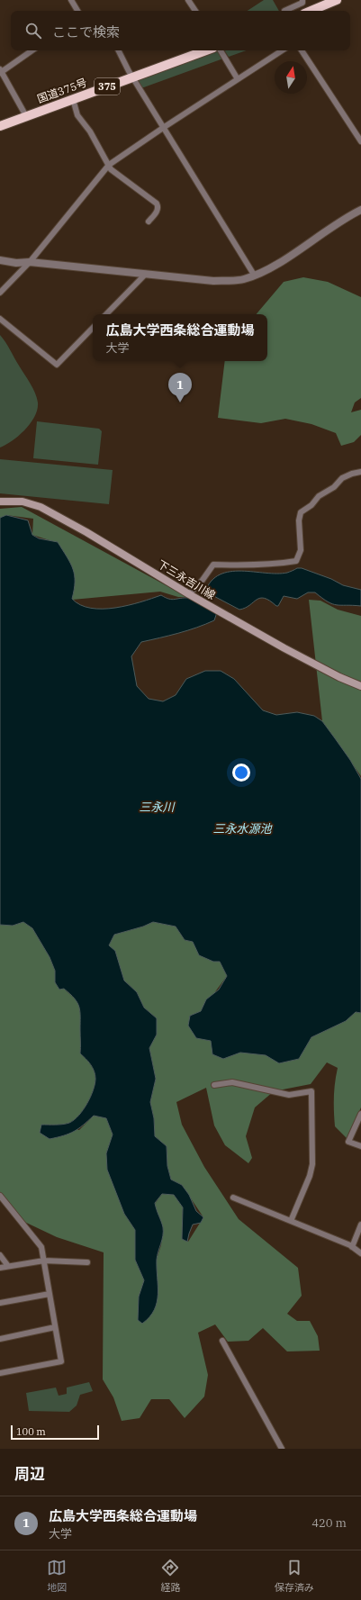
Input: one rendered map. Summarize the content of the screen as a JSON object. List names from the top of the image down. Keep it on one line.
{"streets":{"highway":["375","国道375号"],"main road":["下三永吉川線"]},"water":["三永川","三永水源池"],"scale_bar":"100 m","north":"top","page":{"search":"ここで検索","popup":["広島大学西条総合運動場","大学"],"pins":"1","scale":"100 m","heading":"周辺","list":[{"mark":"1","name":"広島大学西条総合運動場","note":"大学","value":"420 m"}],"nav":["地図","経路","保存済み"]}}
